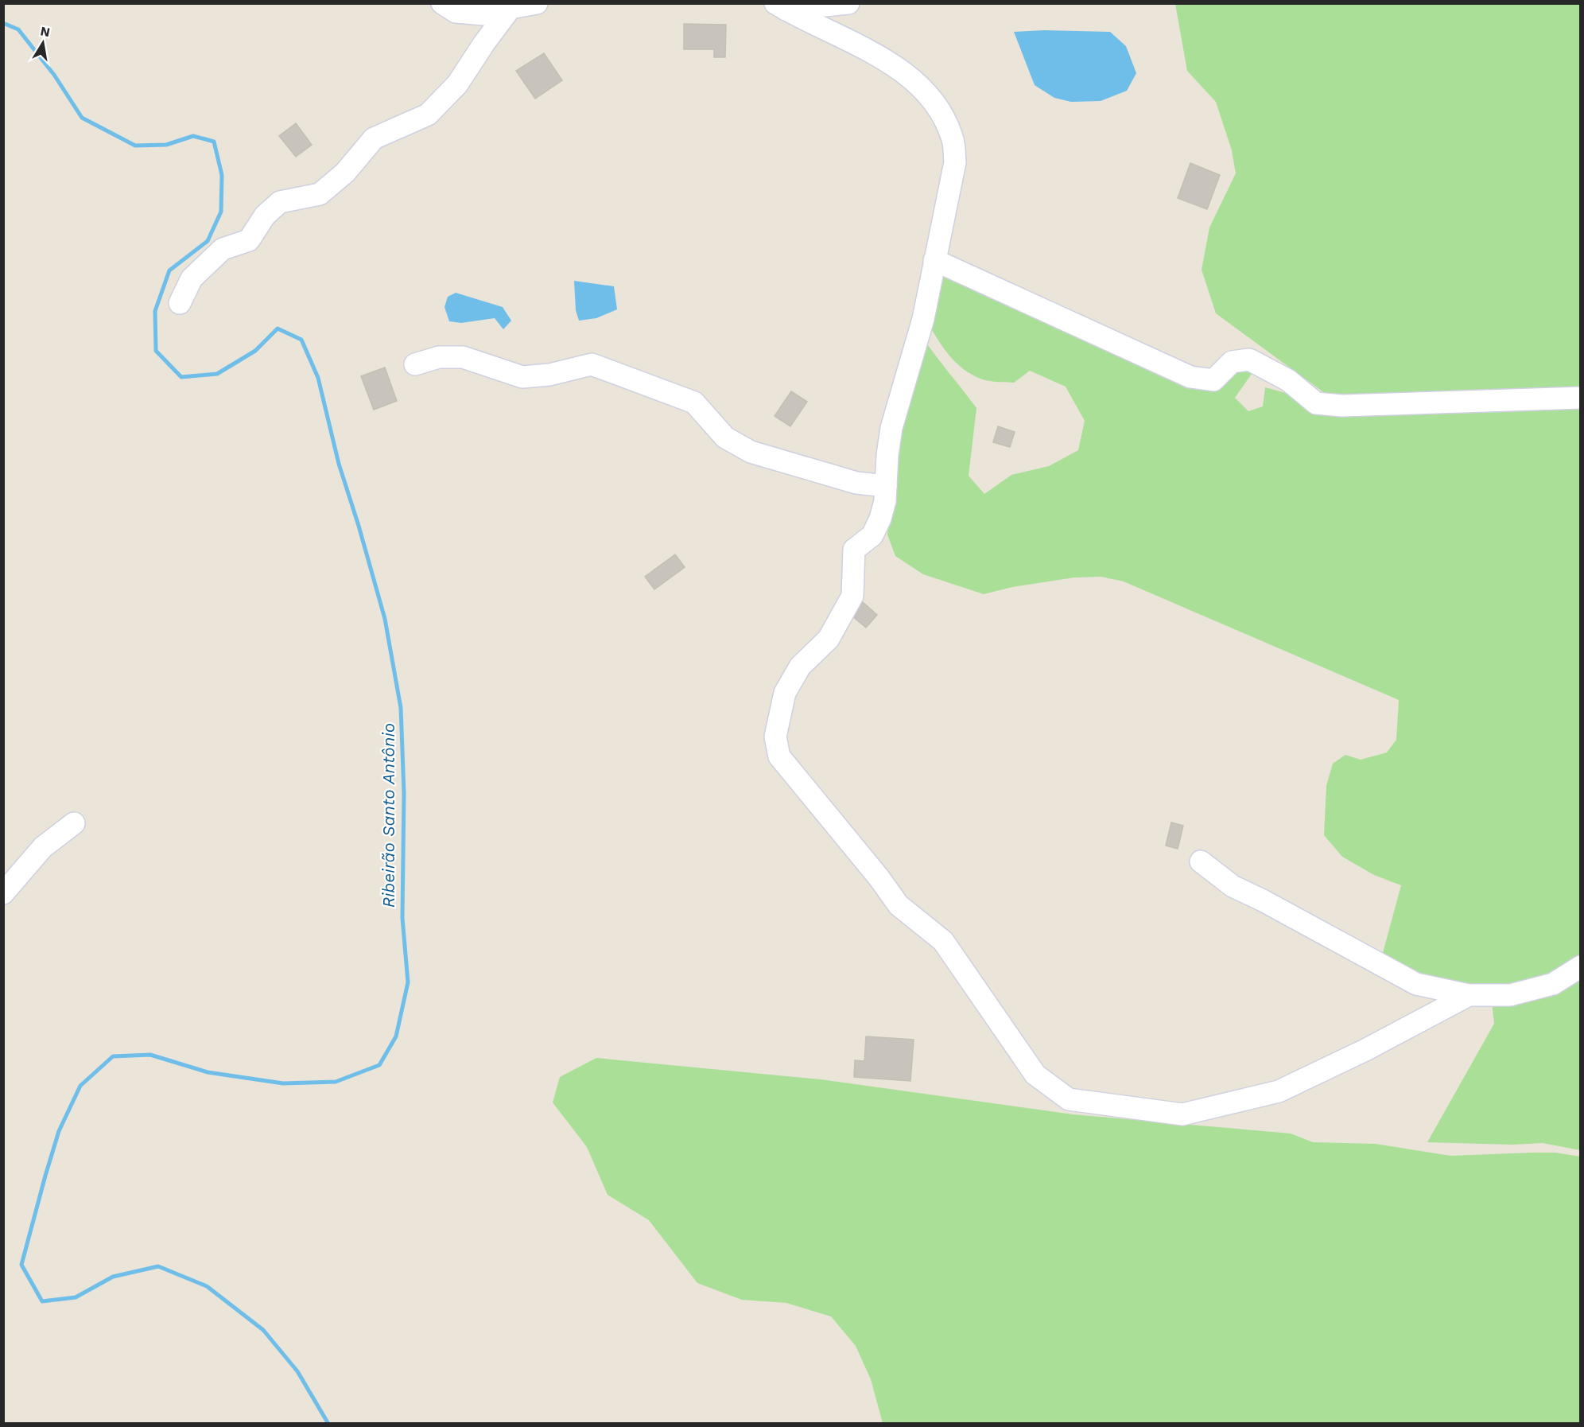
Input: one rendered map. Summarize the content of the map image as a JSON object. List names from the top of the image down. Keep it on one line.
{"water":["Ribeirão Santo Antônio"],"north":"top"}
